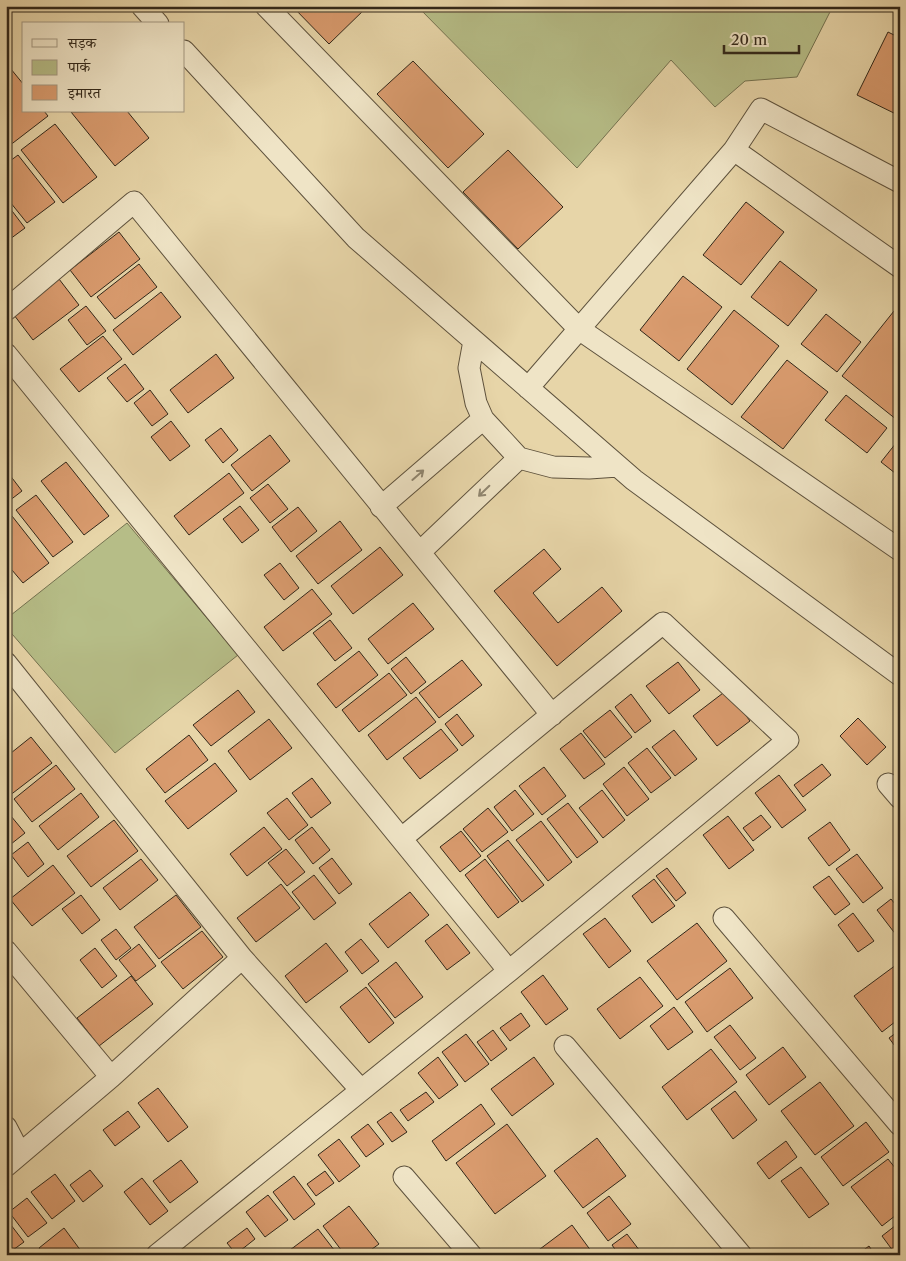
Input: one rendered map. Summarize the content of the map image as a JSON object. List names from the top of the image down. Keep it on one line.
{"legend":["सड़क","पार्क","इमारत"],"scale_bar":"20 m"}
